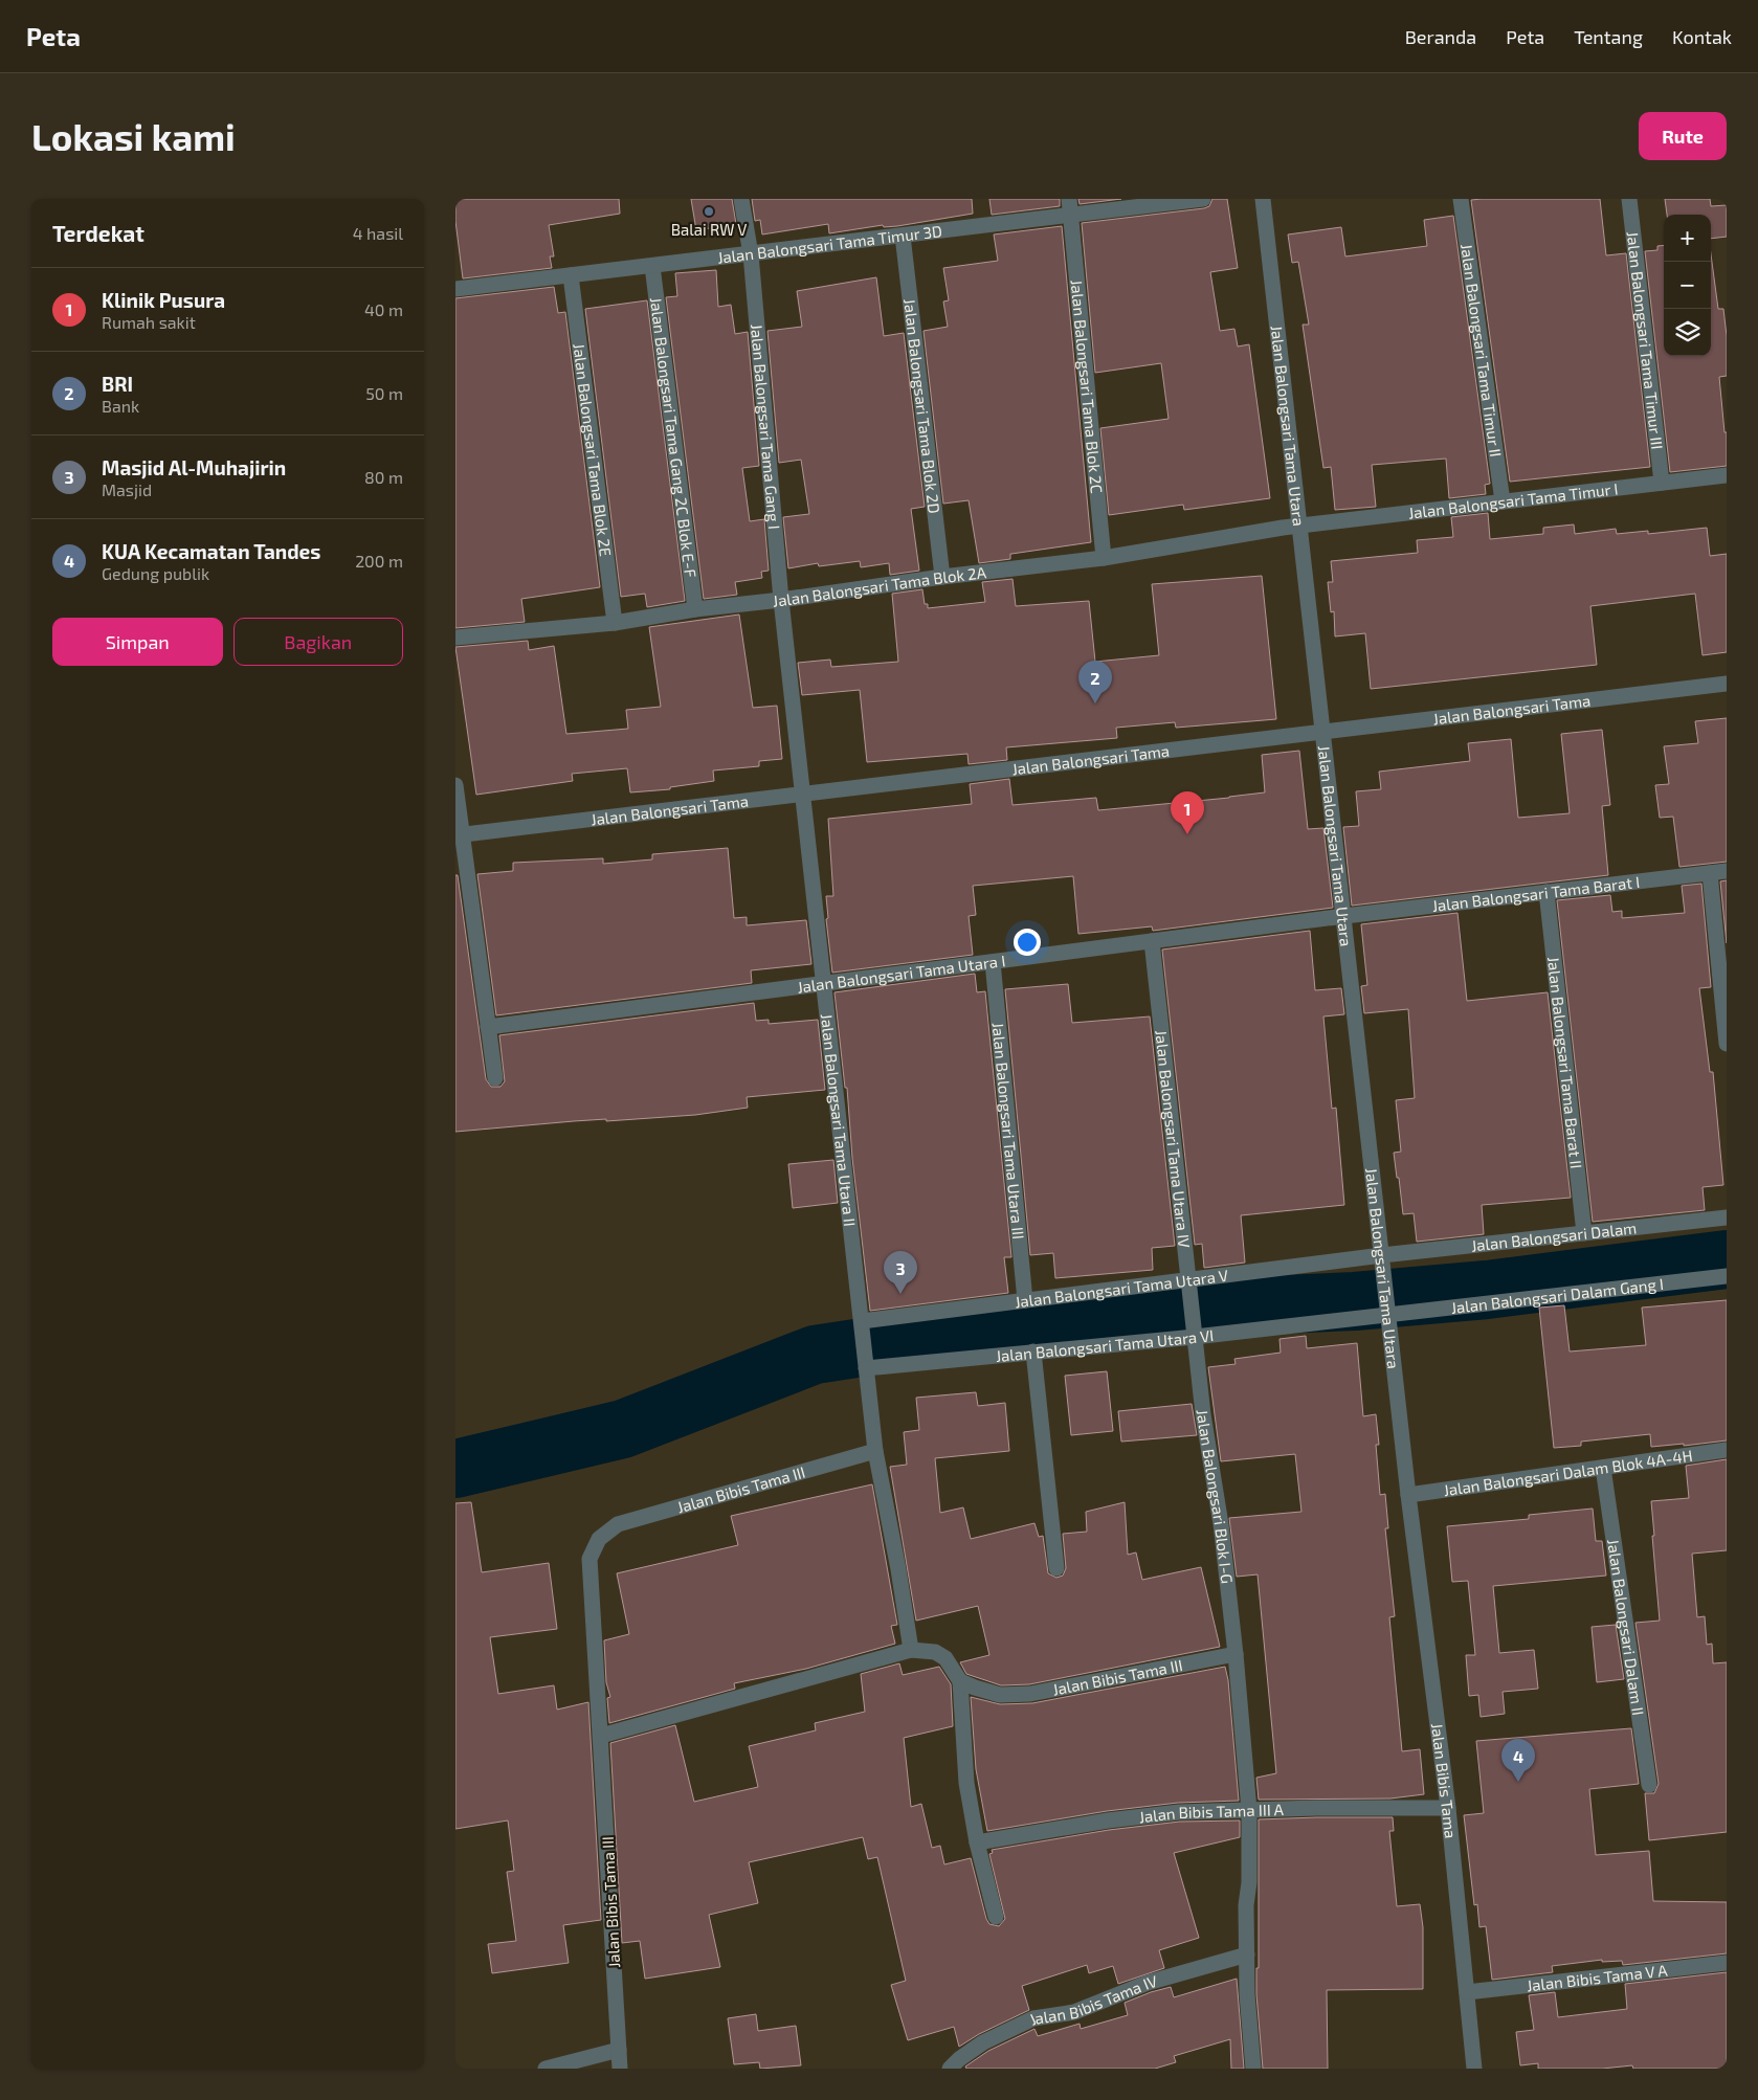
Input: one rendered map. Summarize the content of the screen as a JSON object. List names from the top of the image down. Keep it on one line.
{"streets":{"street":["Jalan Balongsari Tama Timur 3D","Jalan Balongsari Tama Timur III","Jalan Balongsari Tama Timur II","Jalan Balongsari Tama Blok 2C","Jalan Balongsari Tama Blok 2D","Jalan Balongsari Tama Utara","Jalan Balongsari Tama Gang I","Jalan Balongsari Tama Gang 2C Blok E-F","Jalan Balongsari Tama Blok 2E","Jalan Balongsari Tama Timur I","Jalan Balongsari Tama Blok 2A","Jalan Balongsari Tama","Jalan Balongsari Tama Barat I","Jalan Balongsari Tama Utara I","Jalan Balongsari Tama Barat II","Jalan Balongsari Tama Utara II","Jalan Balongsari Tama Utara III","Jalan Balongsari Tama Utara IV","Jalan Balongsari Dalam","Jalan Balongsari Tama Utara V","Jalan Balongsari Dalam Gang I","Jalan Balongsari Tama Utara VI","Jalan Balongsari Dalam Blok 4A-4H","Jalan Bibis Tama III","Jalan Balongsari Blok I-G","Jalan Balongsari Dalam II","Jalan Bibis Tama","Jalan Bibis Tama III A","Jalan Bibis Tama V A","Jalan Bibis Tama IV"]},"crossings":[["Jalan Balongsari Tama Timur 3D","Jalan Balongsari Tama Blok 2C"],["Jalan Balongsari Tama Timur 3D","Jalan Balongsari Tama Blok 2D"],["Jalan Balongsari Tama Timur 3D","Jalan Balongsari Tama Gang I"],["Jalan Balongsari Tama Timur 3D","Jalan Balongsari Tama Gang 2C Blok E-F"],["Jalan Balongsari Tama Timur 3D","Jalan Balongsari Tama Blok 2E"],["Jalan Balongsari Tama Timur III","Jalan Balongsari Tama Timur I"],["Jalan Balongsari Tama Timur II","Jalan Balongsari Tama Timur I"],["Jalan Balongsari Tama Blok 2C","Jalan Balongsari Tama Blok 2A"],["Jalan Balongsari Tama Blok 2D","Jalan Balongsari Tama Blok 2A"],["Jalan Balongsari Tama Utara","Jalan Balongsari Tama Timur I"],["Jalan Balongsari Tama Utara","Jalan Balongsari Tama Blok 2A"],["Jalan Balongsari Tama Utara","Jalan Balongsari Tama"],["Jalan Balongsari Tama Utara","Jalan Balongsari Tama Barat I"],["Jalan Balongsari Tama Utara","Jalan Balongsari Tama Utara I"],["Jalan Balongsari Tama Utara","Jalan Balongsari Dalam"],["Jalan Balongsari Tama Utara","Jalan Balongsari Tama Utara V"],["Jalan Balongsari Tama Utara","Jalan Balongsari Dalam Gang I"],["Jalan Balongsari Tama Utara","Jalan Balongsari Tama Utara VI"],["Jalan Balongsari Tama Utara","Jalan Balongsari Dalam Blok 4A-4H"],["Jalan Balongsari Tama Utara","Jalan Bibis Tama"],["Jalan Balongsari Tama Gang I","Jalan Balongsari Tama Blok 2A"],["Jalan Balongsari Tama Gang I","Jalan Balongsari Tama"],["Jalan Balongsari Tama Gang I","Jalan Balongsari Tama Utara II"],["Jalan Balongsari Tama Gang 2C Blok E-F","Jalan Balongsari Tama Blok 2A"],["Jalan Balongsari Tama Blok 2E","Jalan Balongsari Tama Blok 2A"],["Jalan Balongsari Tama Timur I","Jalan Balongsari Tama Blok 2A"],["Jalan Balongsari Tama","Jalan Balongsari Tama Utara II"],["Jalan Balongsari Tama Barat I","Jalan Balongsari Tama Utara I"],["Jalan Balongsari Tama Barat I","Jalan Balongsari Tama Barat II"],["Jalan Balongsari Tama Utara I","Jalan Balongsari Tama Utara II"],["Jalan Balongsari Tama Utara I","Jalan Balongsari Tama Utara III"],["Jalan Balongsari Tama Utara I","Jalan Balongsari Tama Utara IV"],["Jalan Balongsari Tama Barat II","Jalan Balongsari Dalam"],["Jalan Balongsari Tama Utara II","Jalan Balongsari Tama Utara V"],["Jalan Balongsari Tama Utara III","Jalan Balongsari Tama Utara V"],["Jalan Balongsari Tama Utara IV","Jalan Balongsari Tama Utara V"],["Jalan Balongsari Tama Utara IV","Jalan Balongsari Tama Utara VI"],["Jalan Balongsari Tama Utara IV","Jalan Balongsari Blok I-G"],["Jalan Balongsari Dalam","Jalan Balongsari Tama Utara V"],["Jalan Balongsari Dalam Gang I","Jalan Balongsari Tama Utara VI"],["Jalan Balongsari Tama Utara VI","Jalan Balongsari Blok I-G"],["Jalan Balongsari Dalam Blok 4A-4H","Jalan Balongsari Dalam II"],["Jalan Balongsari Dalam Blok 4A-4H","Jalan Bibis Tama"],["Jalan Bibis Tama III","Jalan Balongsari Blok I-G"],["Jalan Bibis Tama","Jalan Bibis Tama III A"],["Jalan Bibis Tama","Jalan Bibis Tama V A"]],"places":["Balai RW V"],"page":{"header":"Peta","nav":["Beranda","Peta","Tentang","Kontak"],"buttons":["Rute",["Simpan","Bagikan"]],"title":"Lokasi kami","heading":["Terdekat","4 hasil"],"map_buttons":["+","−"],"list":[{"mark":"1","name":"Klinik Pusura","note":"Rumah sakit","value":"40 m"},{"mark":"2","name":"BRI","note":"Bank","value":"50 m"},{"mark":"3","name":"Masjid Al-Muhajirin","note":"Masjid","value":"80 m"},{"mark":"4","name":"KUA Kecamatan Tandes","note":"Gedung publik","value":"200 m"}],"pins":["2","1","3","4"]}}
